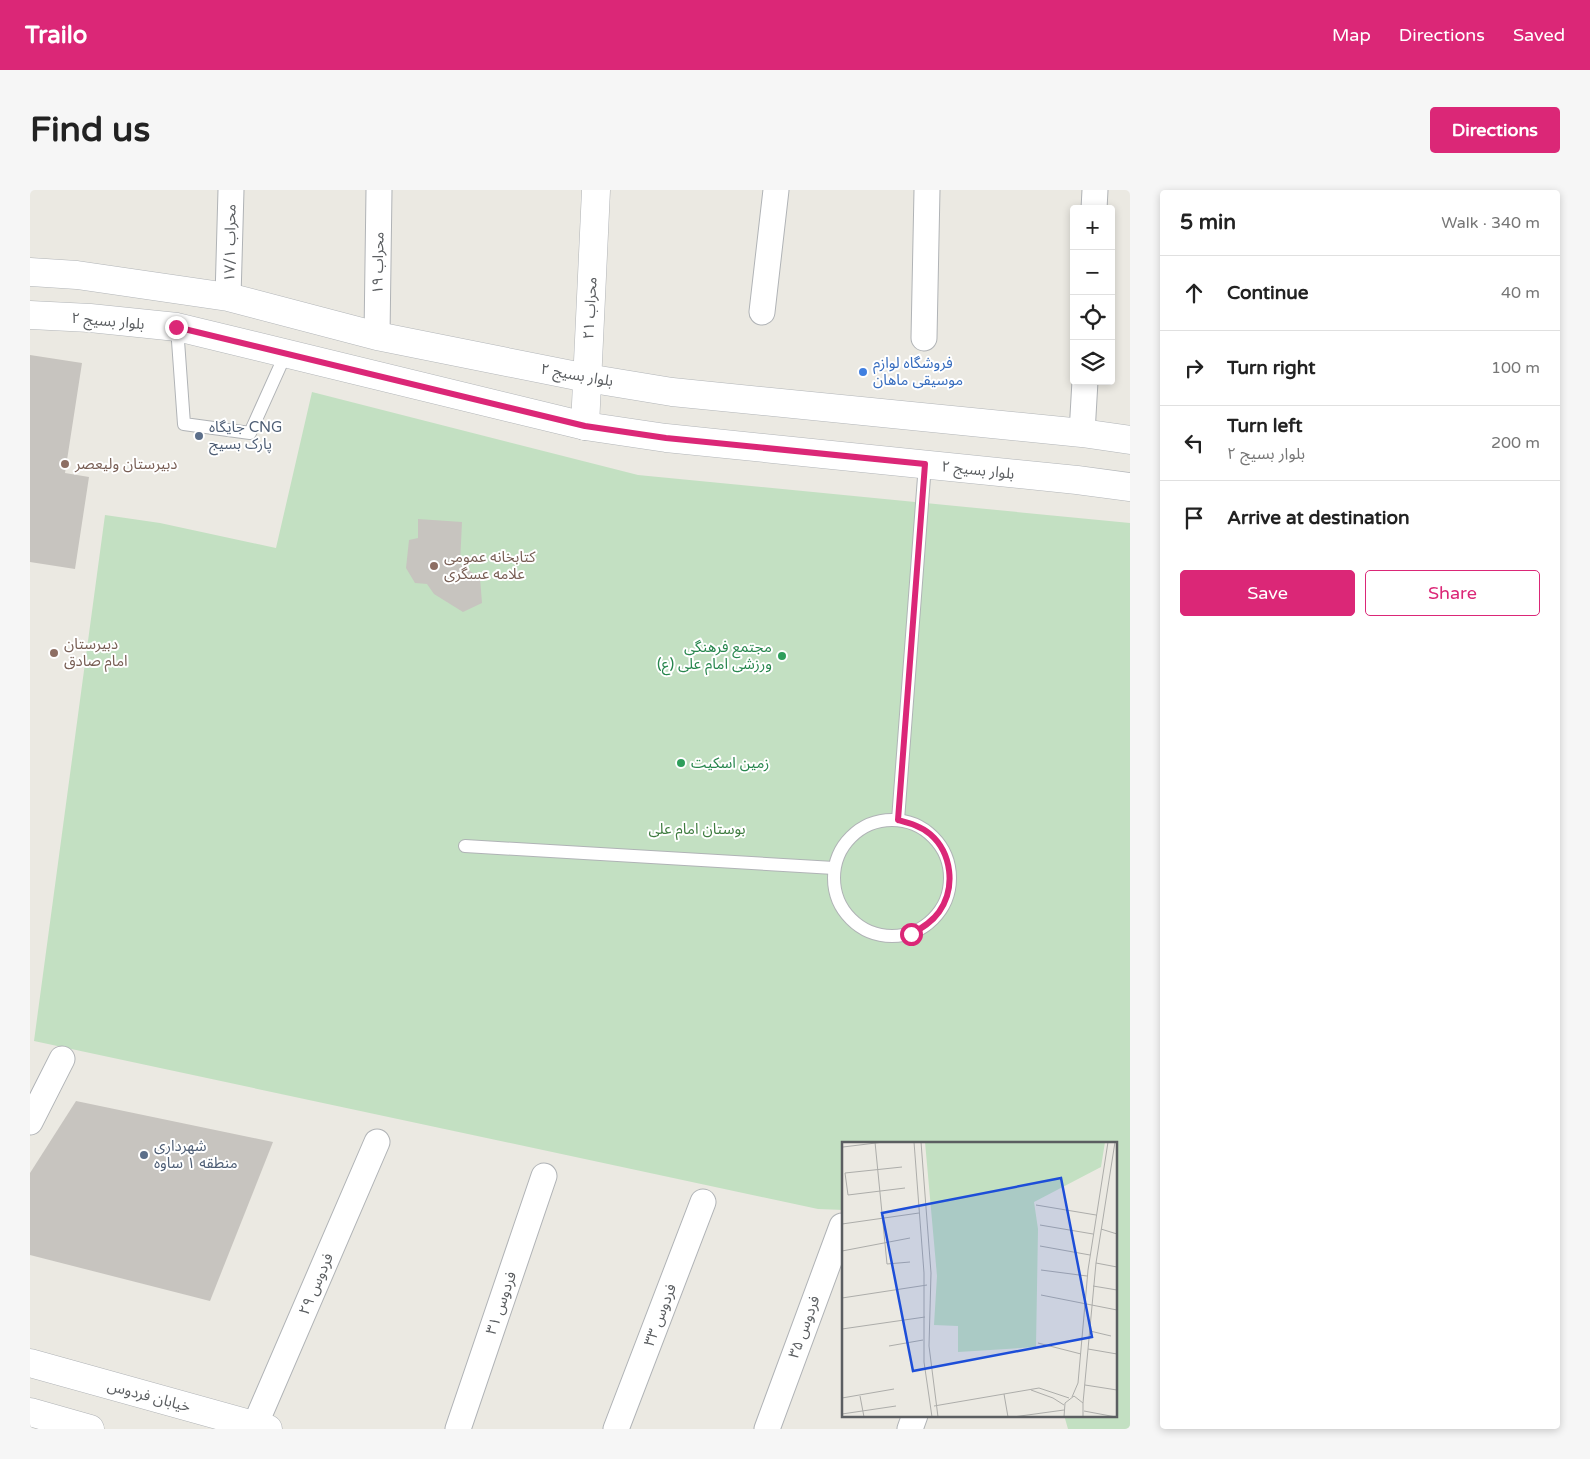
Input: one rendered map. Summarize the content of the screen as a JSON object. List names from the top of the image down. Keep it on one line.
{"streets":{"main road":["محراب ۲۱","بلوار بسیج ۲","خیابان فردوس"],"street":["محراب ۱۷/۱","محراب ۱۹","فردوس ۲۹","فردوس ۳۱","فردوس ۳۳","فردوس ۳۵"]},"crossings":[["محراب ۱۷/۱","بلوار بسیج ۲"],["محراب ۱۹","بلوار بسیج ۲"],["محراب ۲۱","بلوار بسیج ۲"],["فردوس ۲۹","خیابان فردوس"]],"parks":["بوستان امام علی"],"places":["فروشگاه لوازم موسیقی ماهان","جایگاه CNG پارک بسیج","دبیرستان ولیعصر","کتابخانه عمومی علامه عسگری","دبیرستان امام صادق","مجتمع فرهنگی ورزشی امام علی (ع)","زمین اسکیت","شهرداری منطقه ۱ ساوه"],"page":{"header":"Trailo","nav":["Map","Directions","Saved"],"buttons":["Directions",["Save","Share"]],"title":"Find us","heading":["5 min","Walk · 340 m"],"map_buttons":["+","−"],"list":[["Continue","40 m"],["Turn right","100 m"],["Turn left","بلوار بسیج ۲","200 m"],"Arrive at destination"]}}
